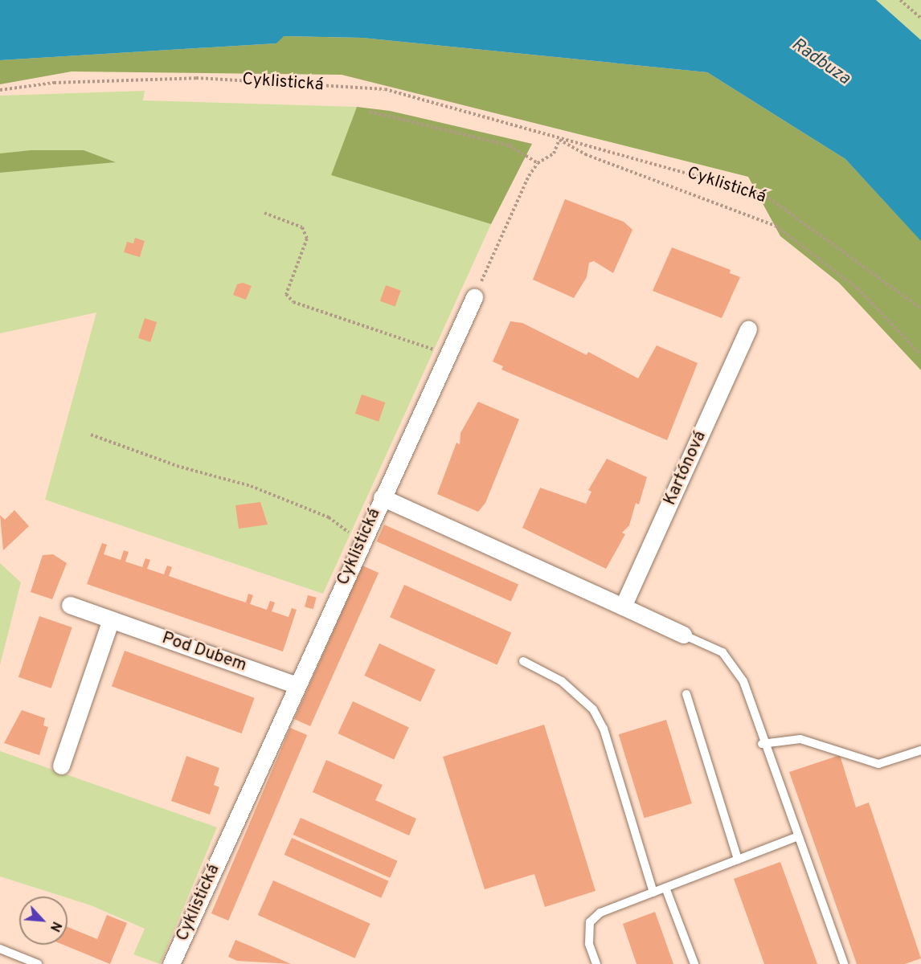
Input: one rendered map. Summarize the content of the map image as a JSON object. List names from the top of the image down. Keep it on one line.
{"streets":{"street":["Cyklistická","Kartónová","Pod Dubem"]},"crossings":[["Cyklistická","Pod Dubem"]],"water":["Radbuza"],"north":"bottom right"}
